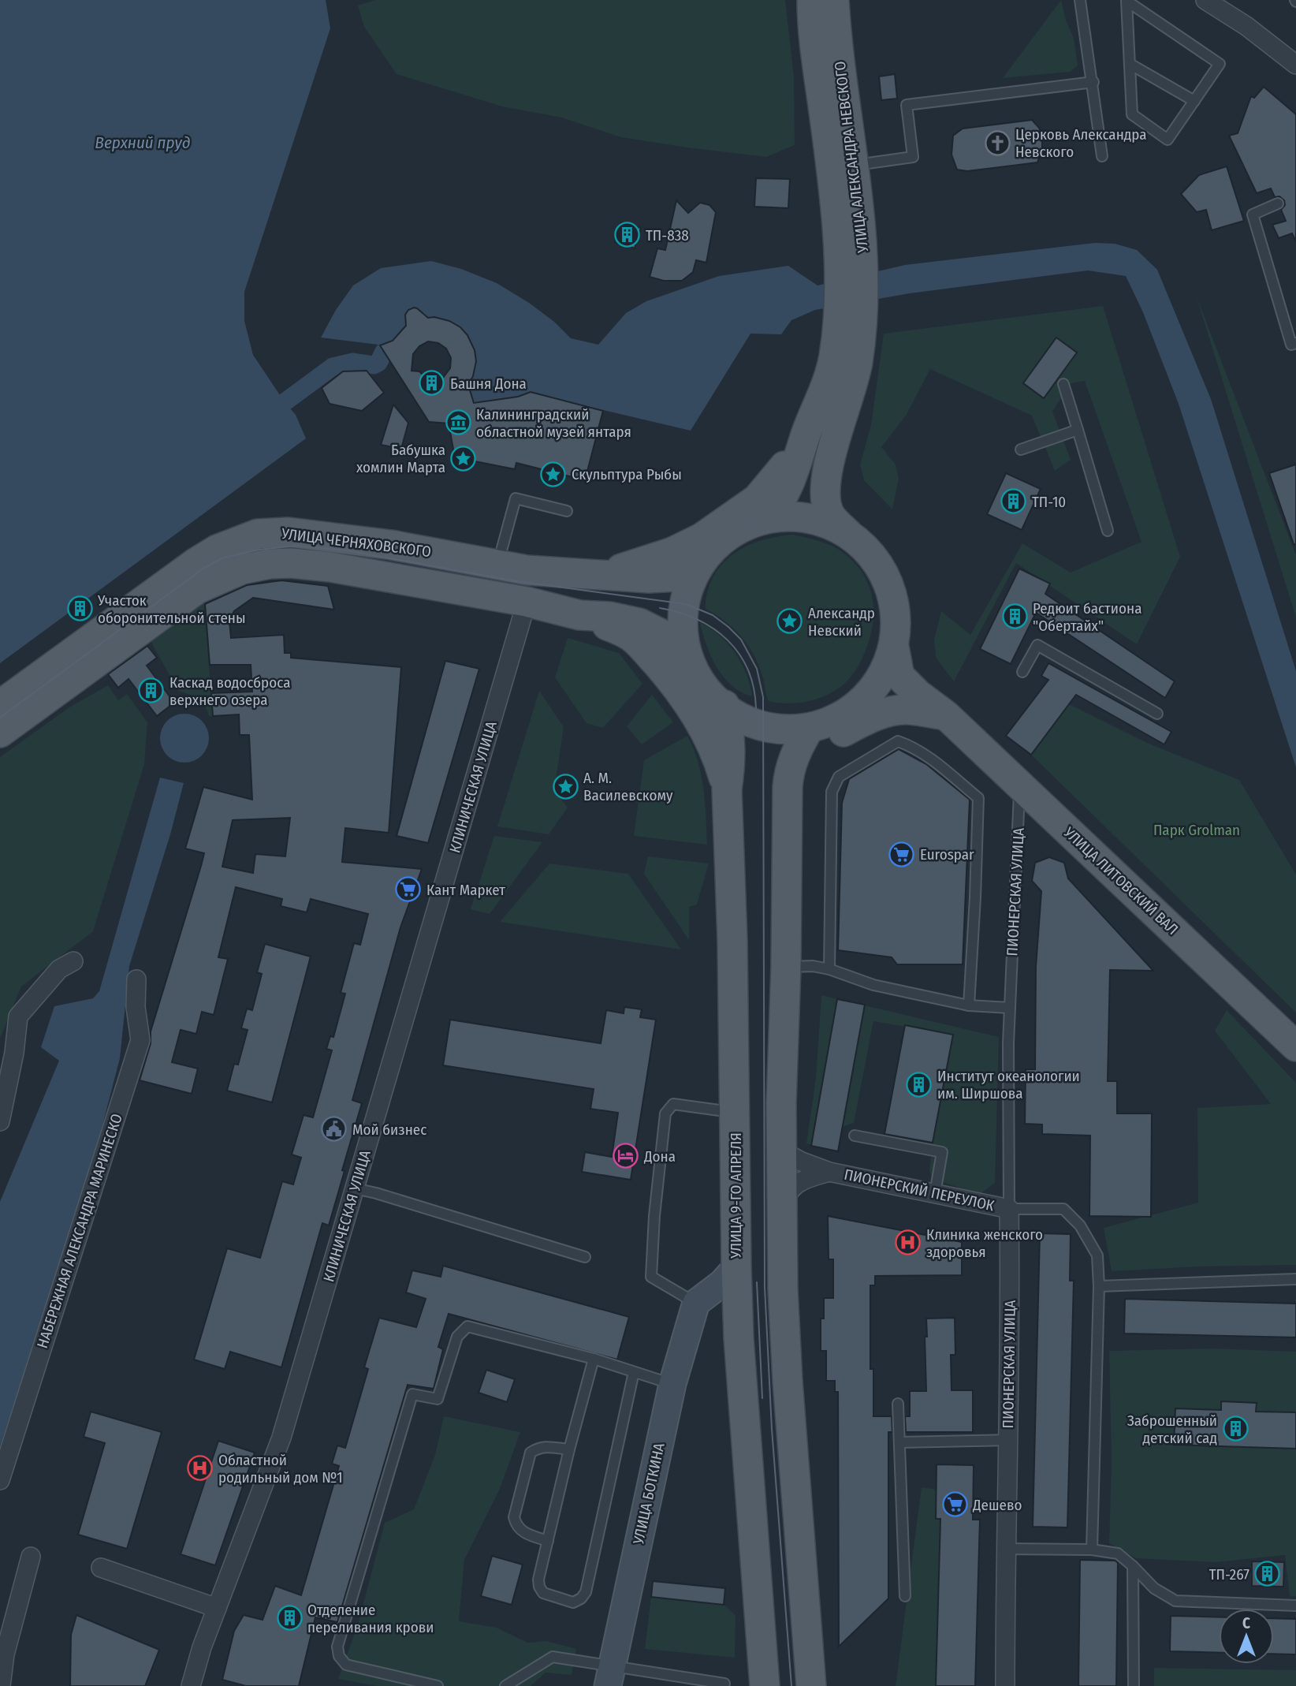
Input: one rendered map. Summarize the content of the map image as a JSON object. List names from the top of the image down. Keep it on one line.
{"streets":{"main road":["УЛИЦА АЛЕКСАНДРА НЕВСКОГО","УЛИЦА ЧЕРНЯХОВСКОГО","УЛИЦА ЛИТОВСКИЙ ВАЛ","УЛИЦА 9-ГО АПРЕЛЯ"],"street":["КЛИНИЧЕСКАЯ УЛИЦА","ПИОНЕРСКАЯ УЛИЦА","ПИОНЕРСКИЙ ПЕРЕУЛОК","НАБЕРЕЖНАЯ АЛЕКСАНДРА МАРИНЕСКО","УЛИЦА БОТКИНА"]},"crossings":[["УЛИЦА АЛЕКСАНДРА НЕВСКОГО","УЛИЦА ЛИТОВСКИЙ ВАЛ"],["УЛИЦА ЧЕРНЯХОВСКОГО","КЛИНИЧЕСКАЯ УЛИЦА"],["УЛИЦА ЛИТОВСКИЙ ВАЛ","ПИОНЕРСКАЯ УЛИЦА"],["ПИОНЕРСКАЯ УЛИЦА","ПИОНЕРСКИЙ ПЕРЕУЛОК"]],"water":["Верхний пруд"],"parks":["Парк Grolman"],"places":{"church":["Церковь Александра Невского"],"building":["ТП-838","Башня Дона","ТП-10","Участок оборонительной стены","Редюит бастиона \"Обертайх\"","Каскад водосброса верхнего озера","Институт океанологии им. Ширшова","Заброшенный детский сад","ТП-267","Отделение переливания крови"],"museum":["Калининградский областной музей янтаря"],"place":["Бабушка хомлин Марта","Скульптура Рыбы","Александр Невский","А. М. Василевскому"],"supermarket":["Eurospar","Кант Маркет","Дешево"],"public building":["Мой бизнес"],"hotel":["Дона"],"hospital":["Клиника женского здоровья","Областной родильный дом №1"]},"north":"top"}
